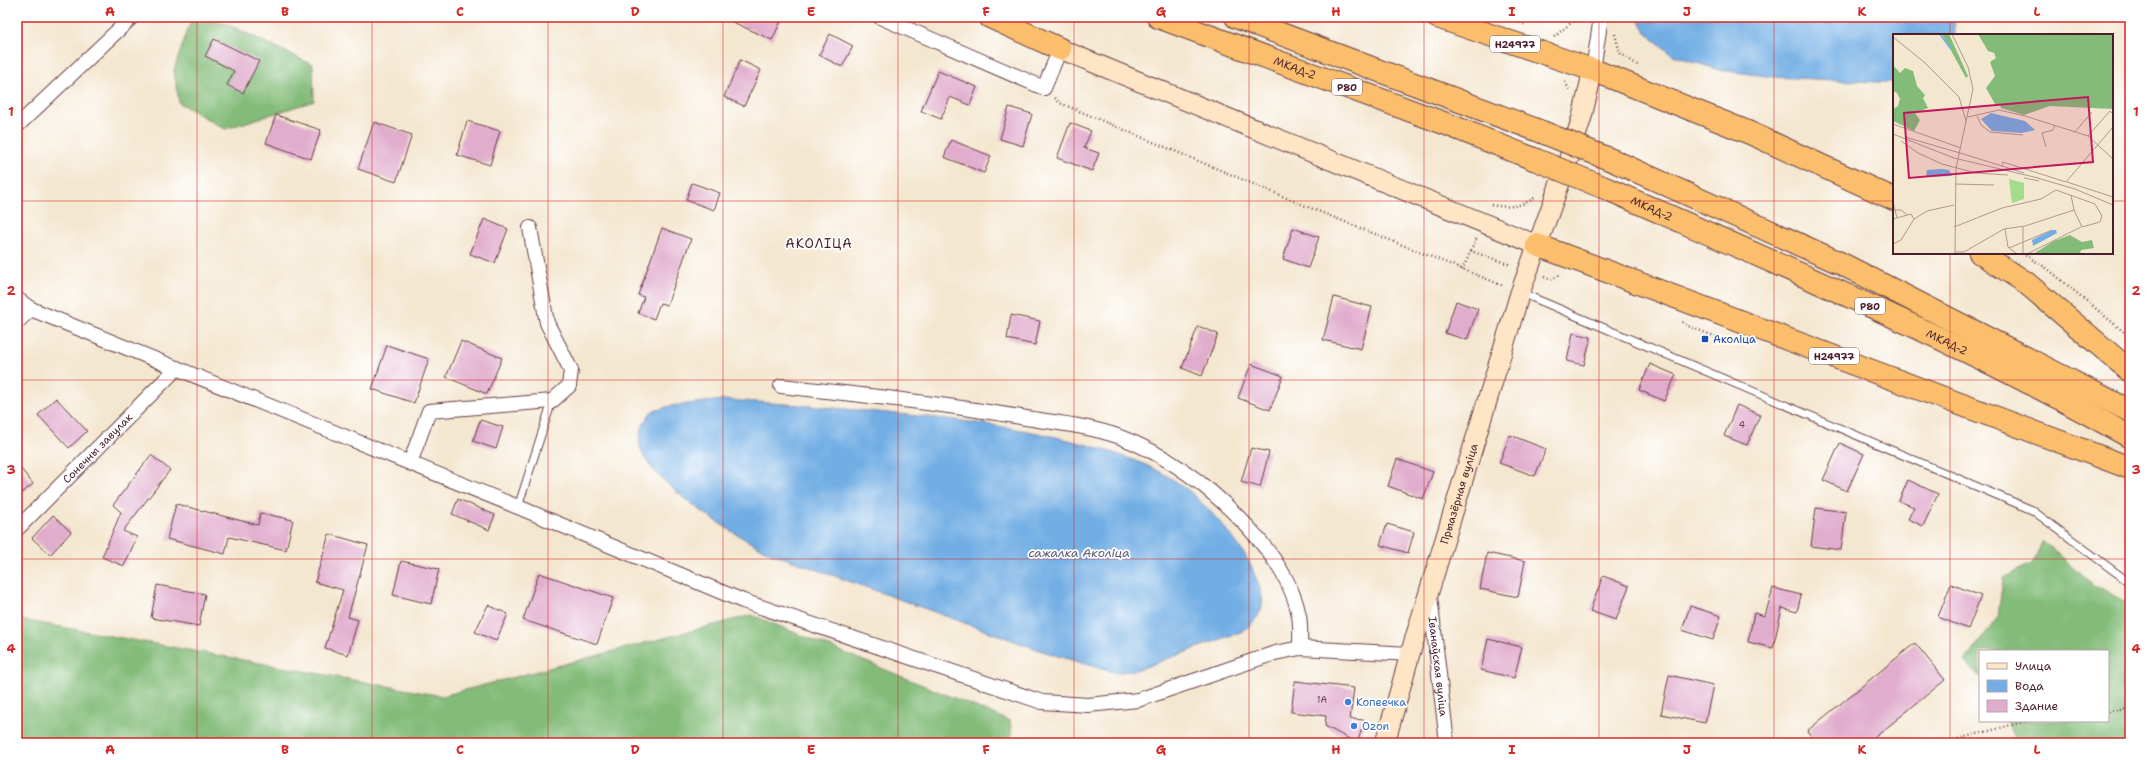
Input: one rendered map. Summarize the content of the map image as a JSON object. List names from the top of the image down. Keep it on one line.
{"streets":{"highway":["Н24977","МКАД-2","Р80"],"street":["Сонечны завулак","Прыазёрная вуліца","Іванаўская вуліца"]},"crossings":[["Н24977","Прыазёрная вуліца"],["Прыазёрная вуліца","Іванаўская вуліца"]],"districts":["АКОЛІЦА"],"water":["сажалка Аколіца"],"places":{"transit":["Аколіца"],"other":["Копеечка","Ozon"]},"house_numbers":["4","1А"],"legend":["Улица","Вода","Здание"],"grid":{"columns":["A","B","C","D","E","F","G","H","I","J","K","L"],"rows":["1","2","3","4"]}}
